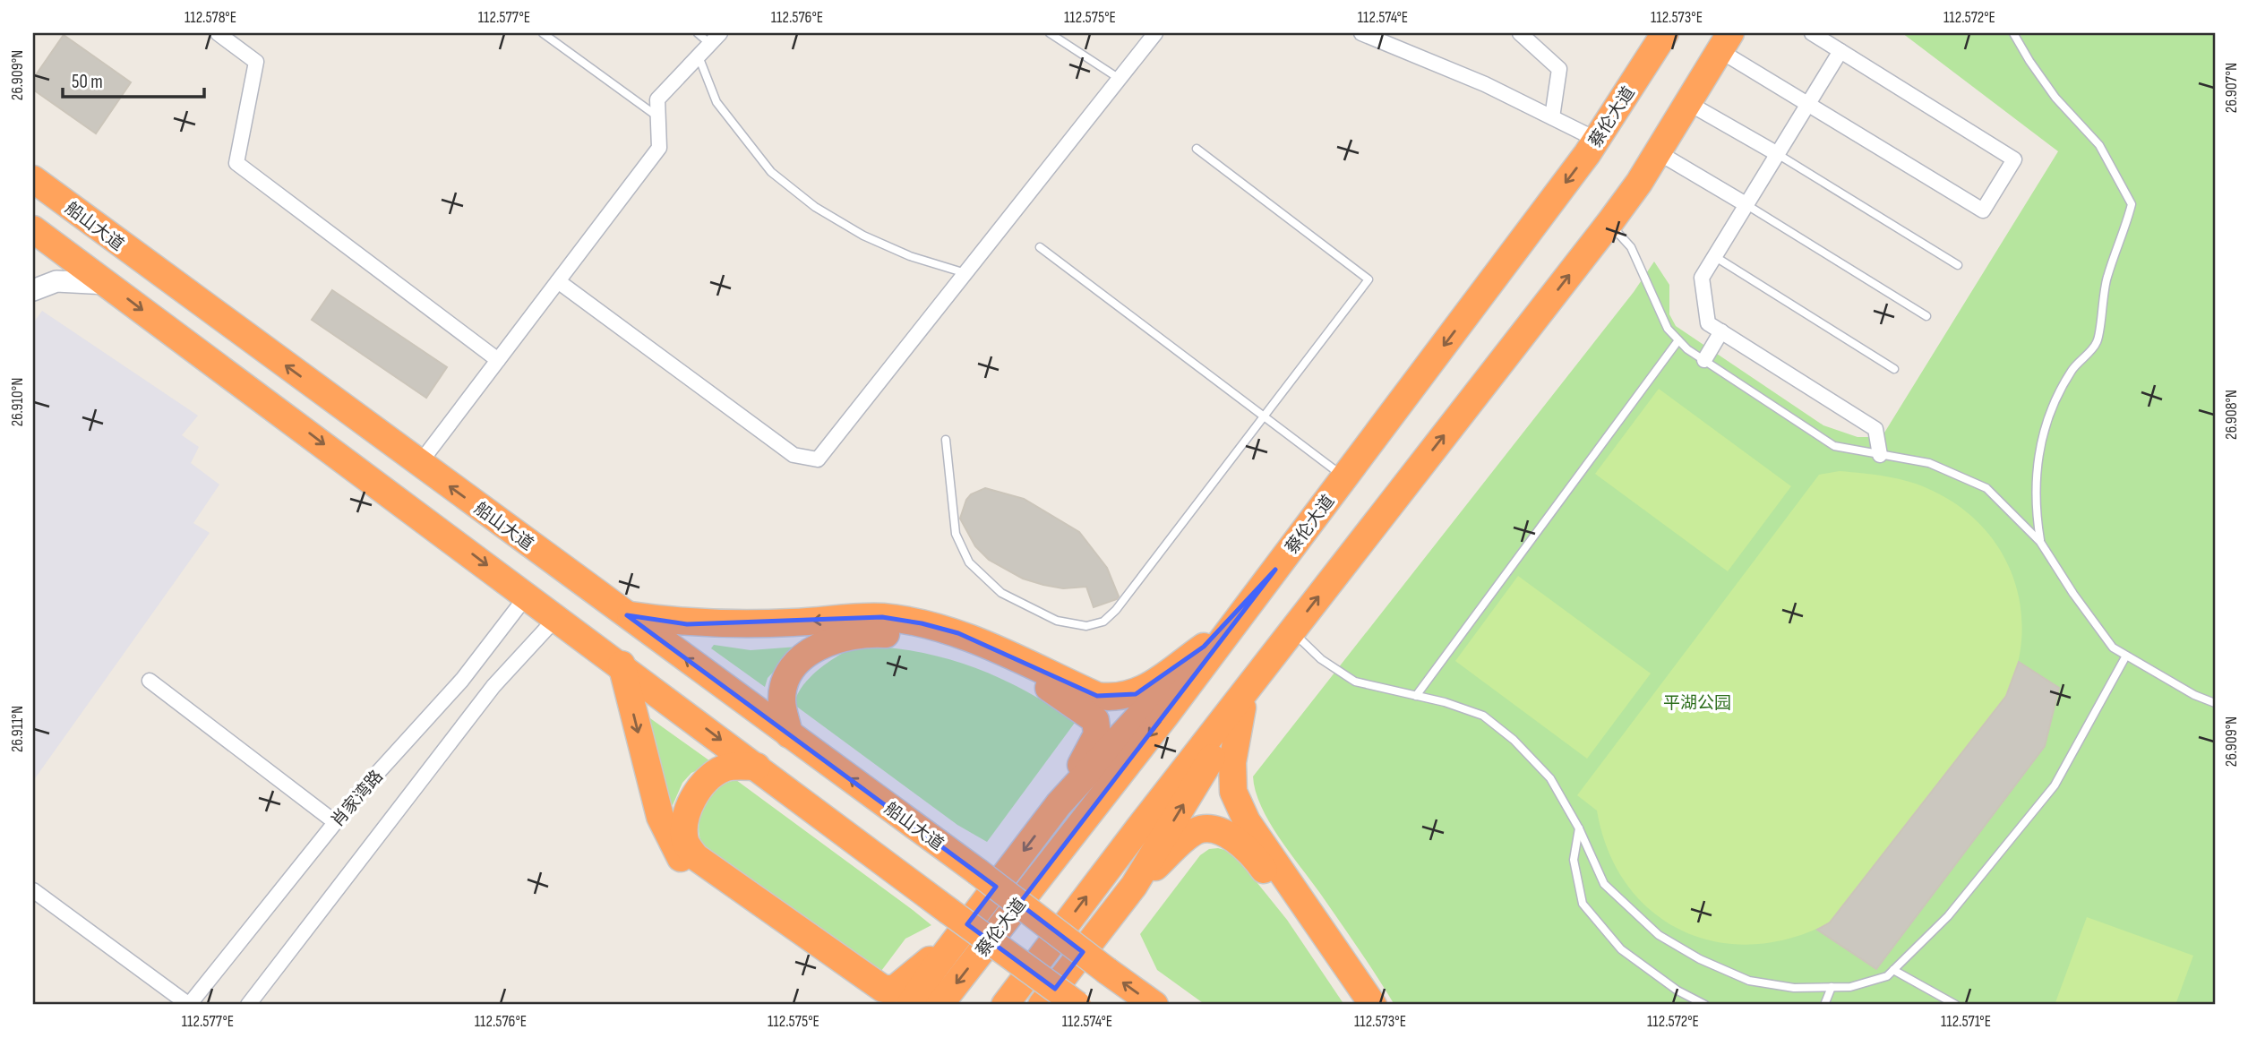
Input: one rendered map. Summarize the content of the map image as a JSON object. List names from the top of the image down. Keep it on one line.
{"streets":{"highway":["蔡伦大道","船山大道"],"street":["肖家湾路"]},"parks":["平湖公园"],"scale_bar":"50 m","coordinates":["112.578°E","112.577°E","112.576°E","112.575°E","112.574°E","112.573°E","112.572°E","26.909°N","26.907°N","26.910°N","26.908°N","26.911°N","112.571°E"]}
